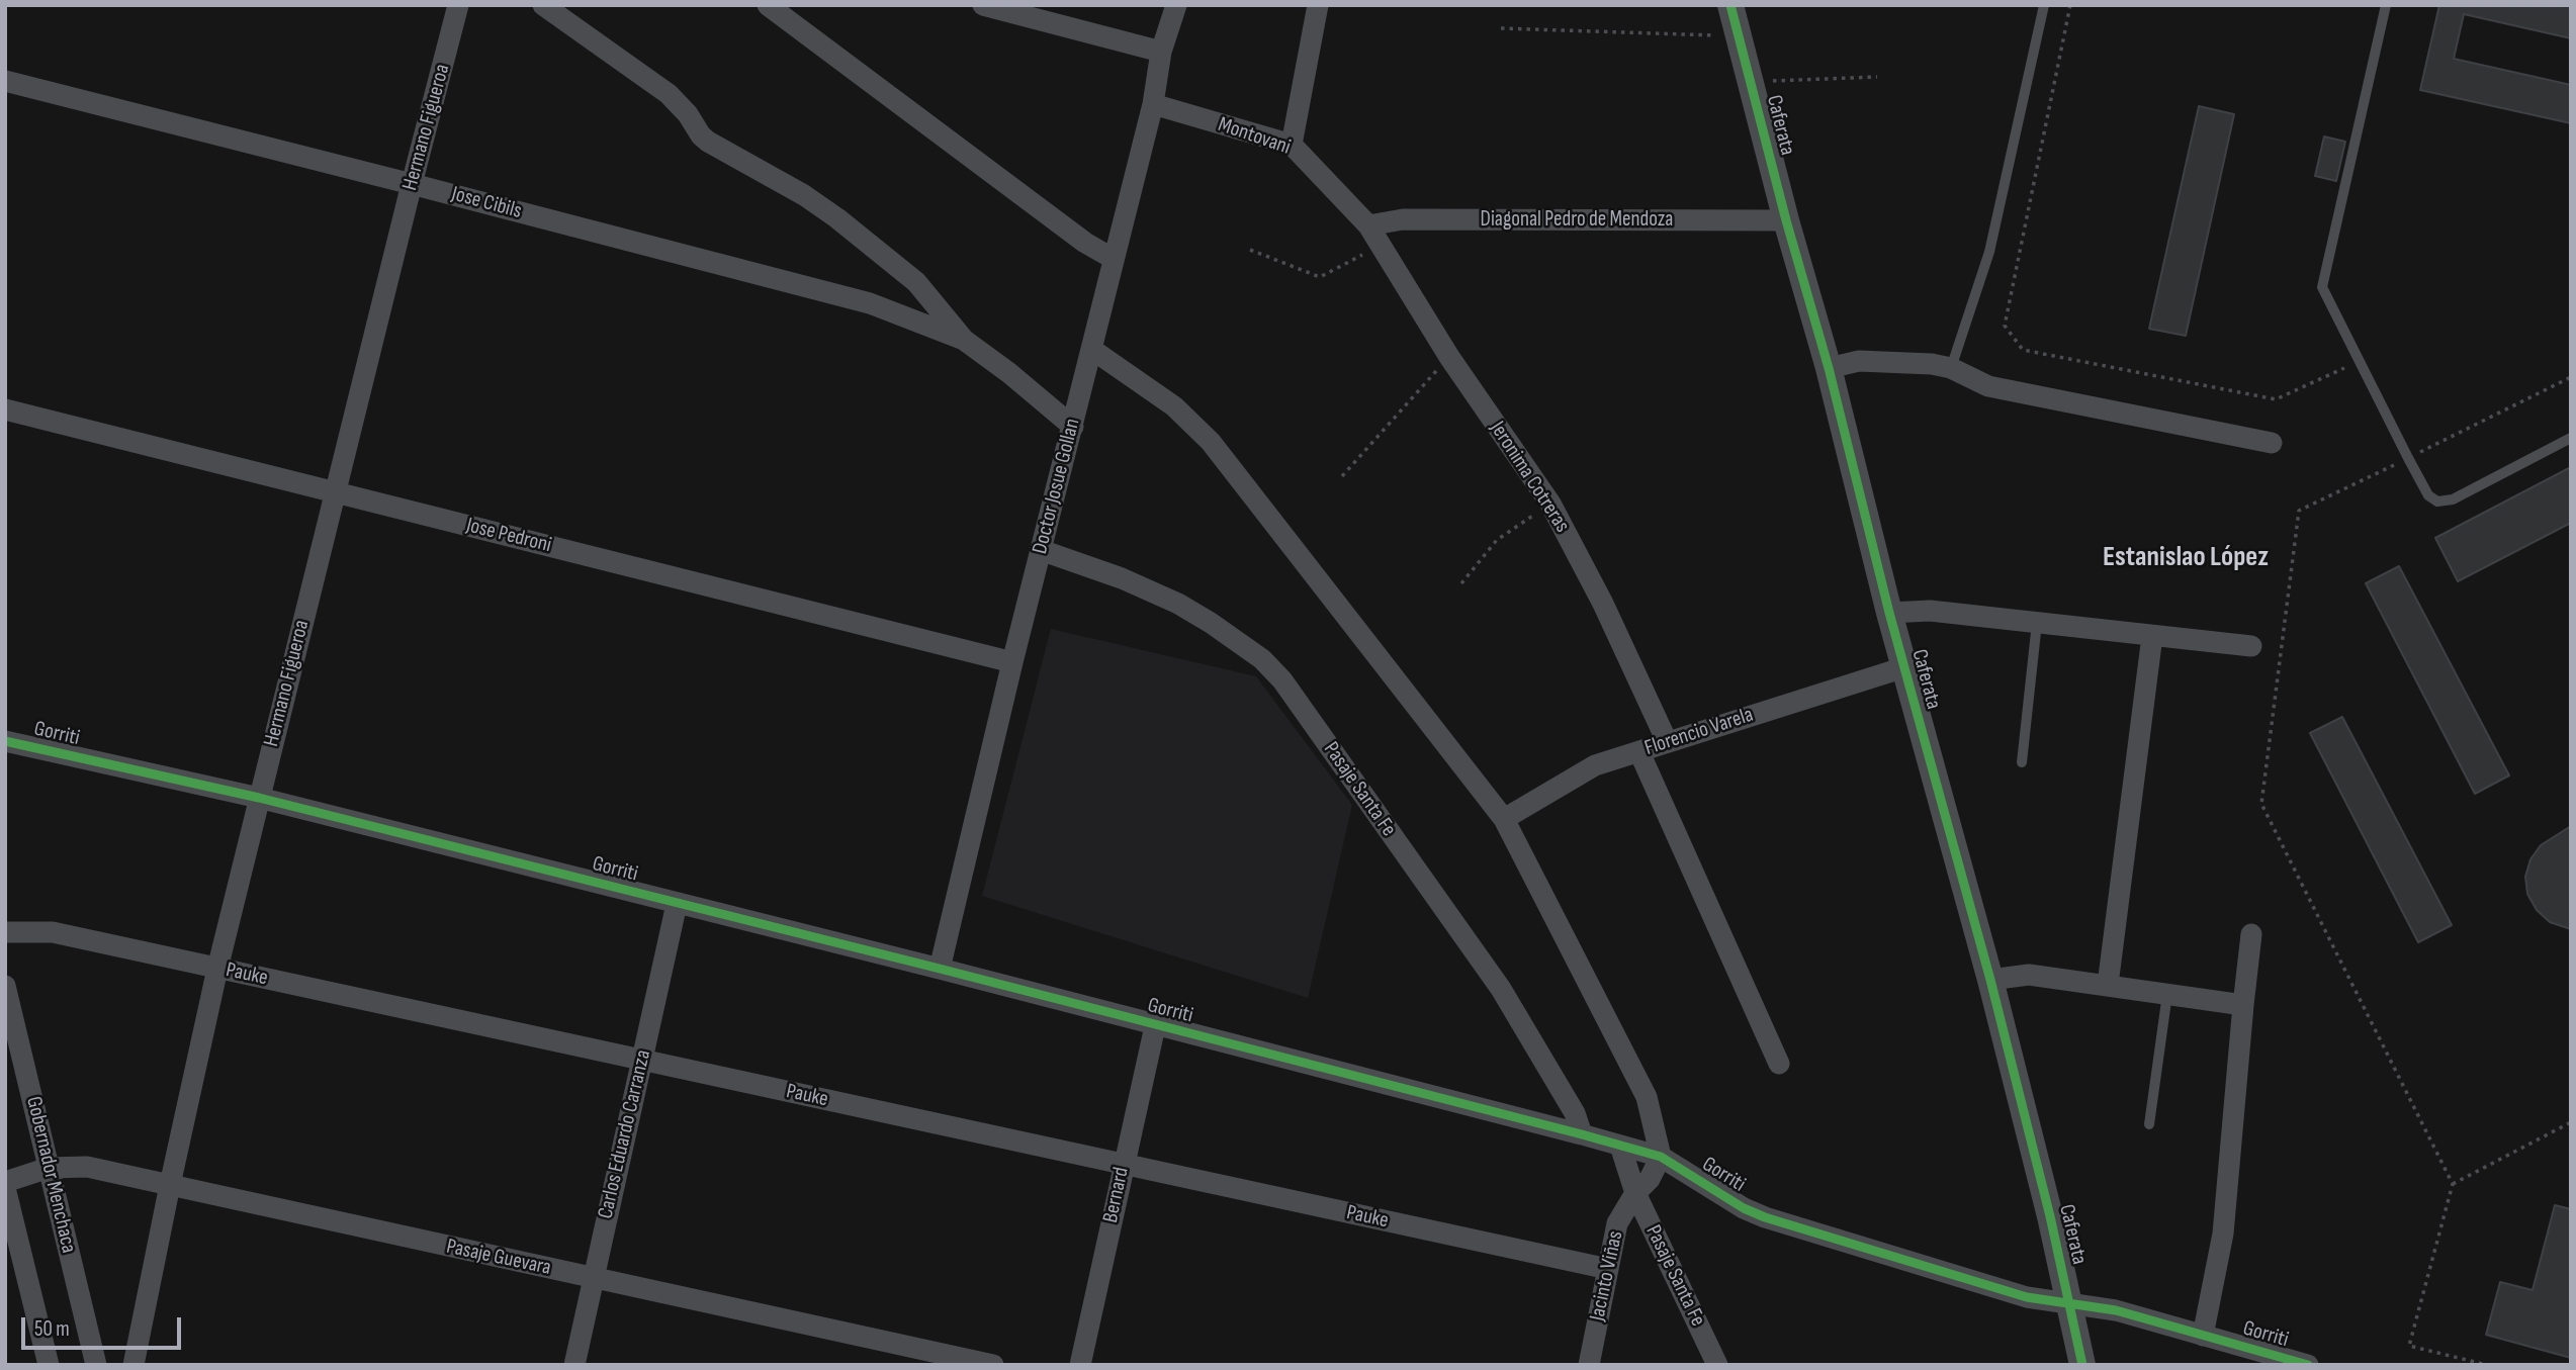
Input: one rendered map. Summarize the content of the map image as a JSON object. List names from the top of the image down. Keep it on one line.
{"streets":{"street":["Caferata","Hermano Figueroa","Montovani","Jose Cibils","Diagonal Pedro de Mendoza","Jeronima Cotreras","Doctor Josue Gollan","Jose Pedroni","Florencio Varela","Gorriti","Pasaje Santa Fe","Pauke","Carlos Eduardo Carranza","Gobernador Menchaca","Bernard","Pasaje Guevara","Jacinto Viñas"]},"crossings":[["Caferata","Diagonal Pedro de Mendoza"],["Caferata","Florencio Varela"],["Caferata","Gorriti"],["Hermano Figueroa","Jose Cibils"],["Hermano Figueroa","Jose Pedroni"],["Hermano Figueroa","Gorriti"],["Hermano Figueroa","Pauke"],["Hermano Figueroa","Pasaje Guevara"],["Montovani","Diagonal Pedro de Mendoza"],["Montovani","Jeronima Cotreras"],["Montovani","Doctor Josue Gollan"],["Diagonal Pedro de Mendoza","Jeronima Cotreras"],["Jeronima Cotreras","Florencio Varela"],["Doctor Josue Gollan","Jose Pedroni"],["Doctor Josue Gollan","Gorriti"],["Doctor Josue Gollan","Pasaje Santa Fe"],["Gorriti","Pasaje Santa Fe"],["Gorriti","Carlos Eduardo Carranza"],["Gorriti","Bernard"],["Gorriti","Jacinto Viñas"],["Pasaje Santa Fe","Jacinto Viñas"],["Pauke","Carlos Eduardo Carranza"],["Pauke","Bernard"],["Pauke","Jacinto Viñas"],["Carlos Eduardo Carranza","Pasaje Guevara"],["Gobernador Menchaca","Pasaje Guevara"]],"districts":["Estanislao López"],"scale_bar":"50 m"}
